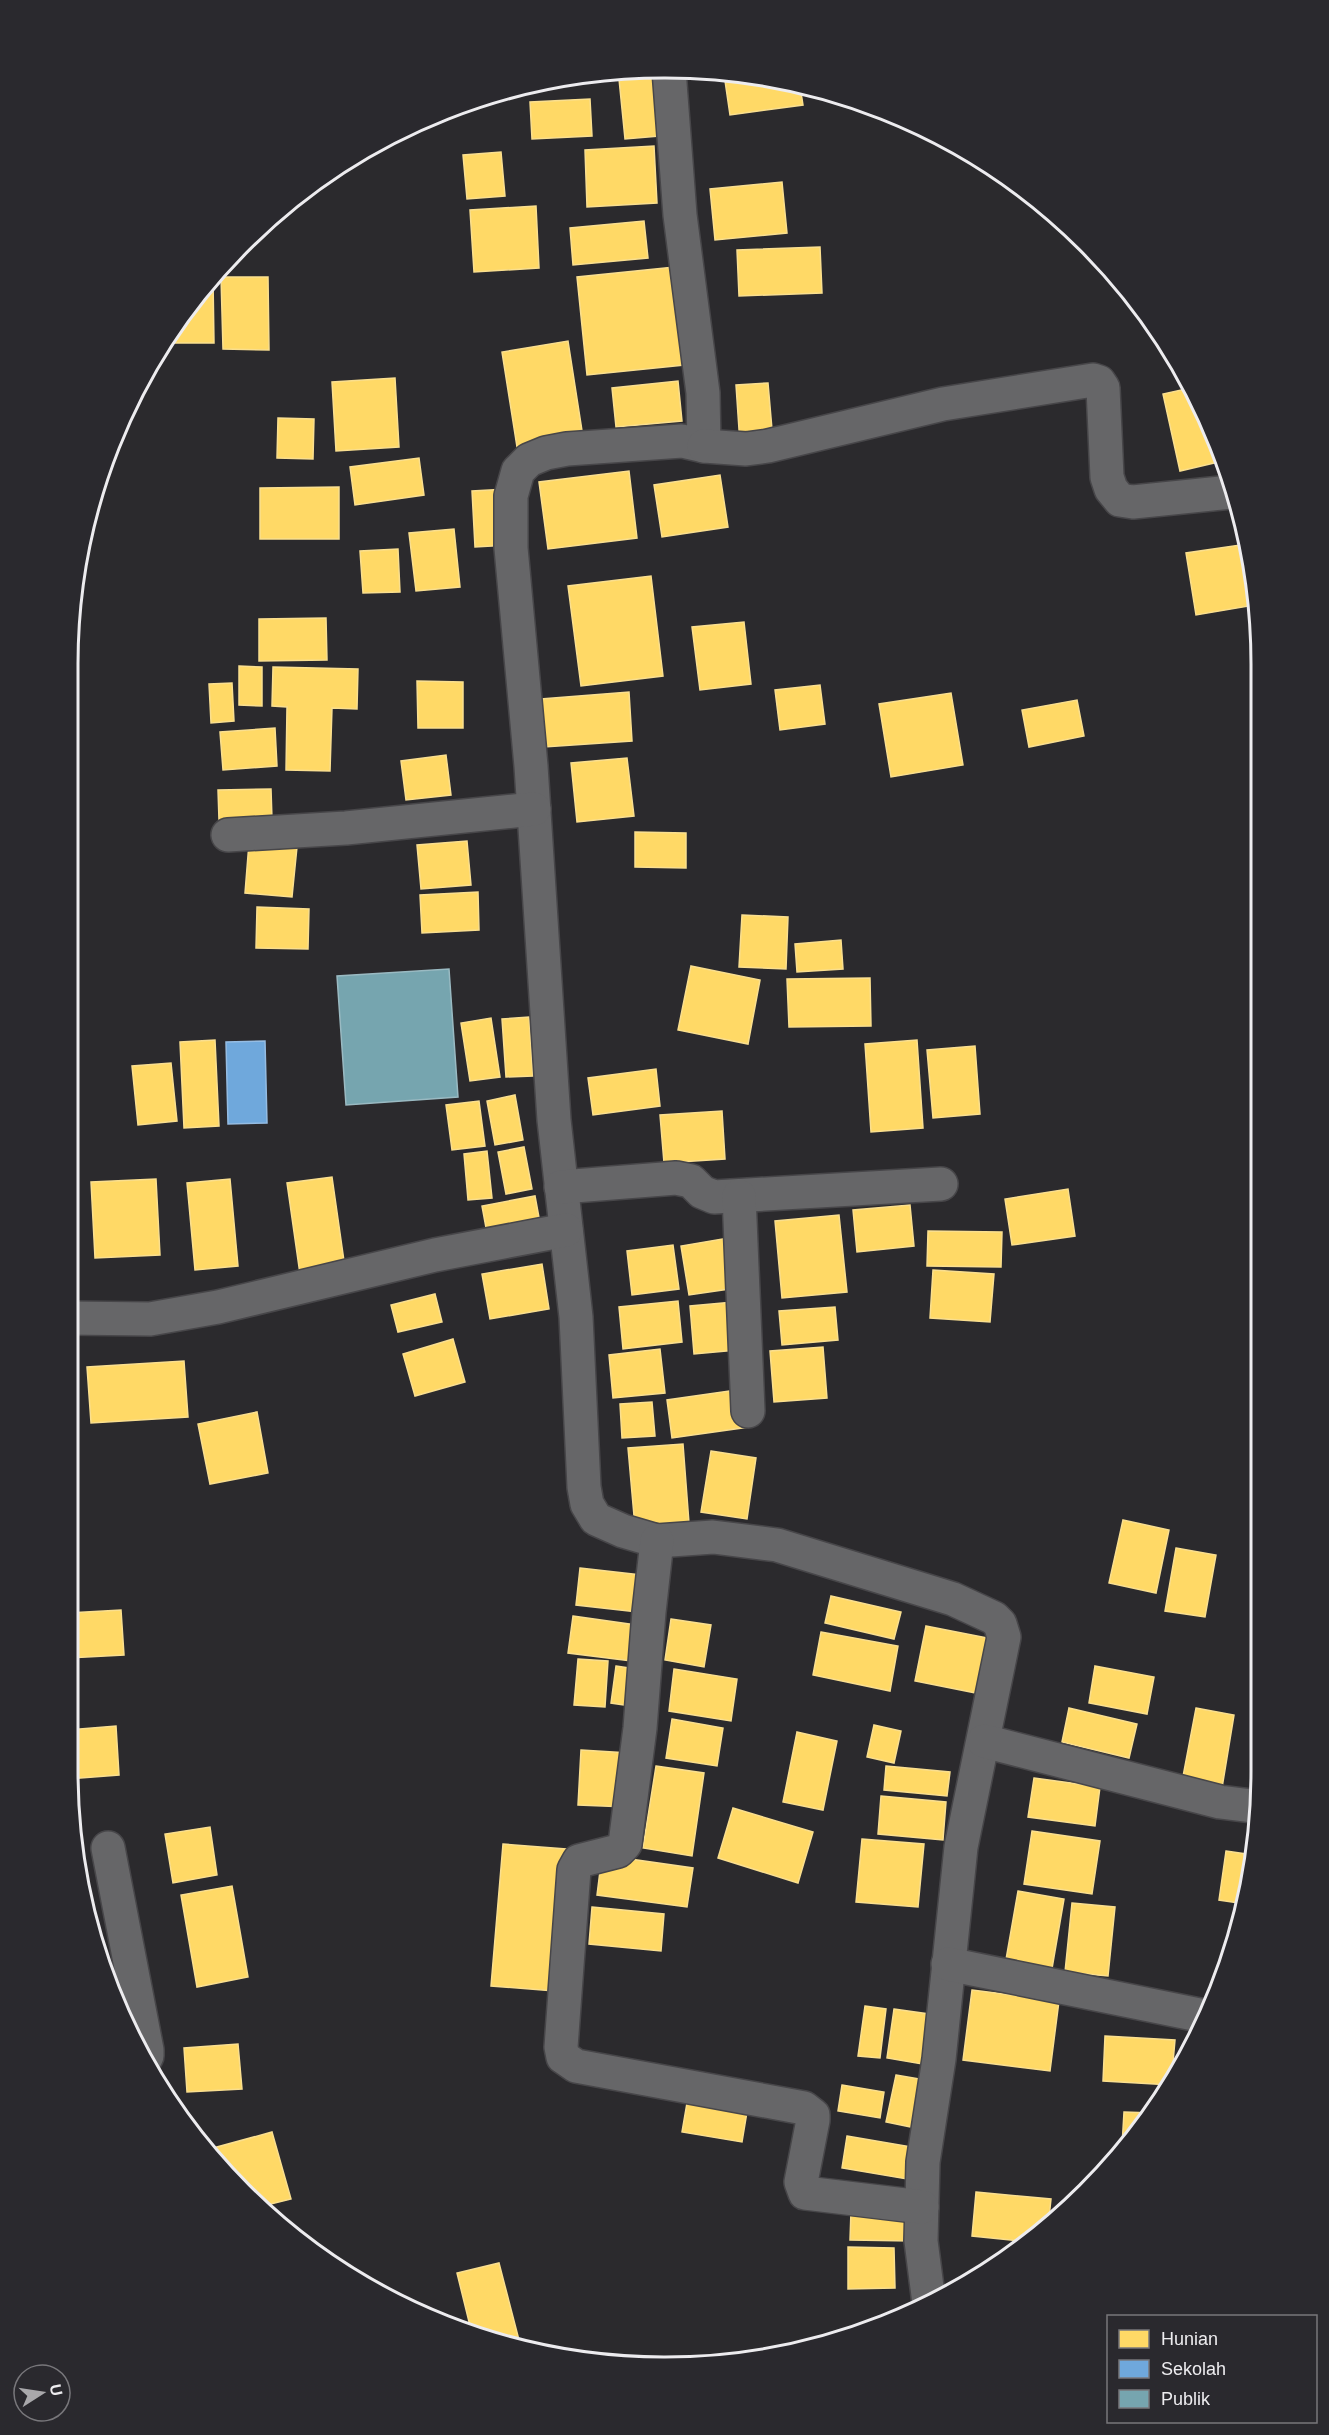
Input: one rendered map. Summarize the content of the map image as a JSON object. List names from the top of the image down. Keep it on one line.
{"legend":["Hunian","Sekolah","Publik"],"north":"right"}
